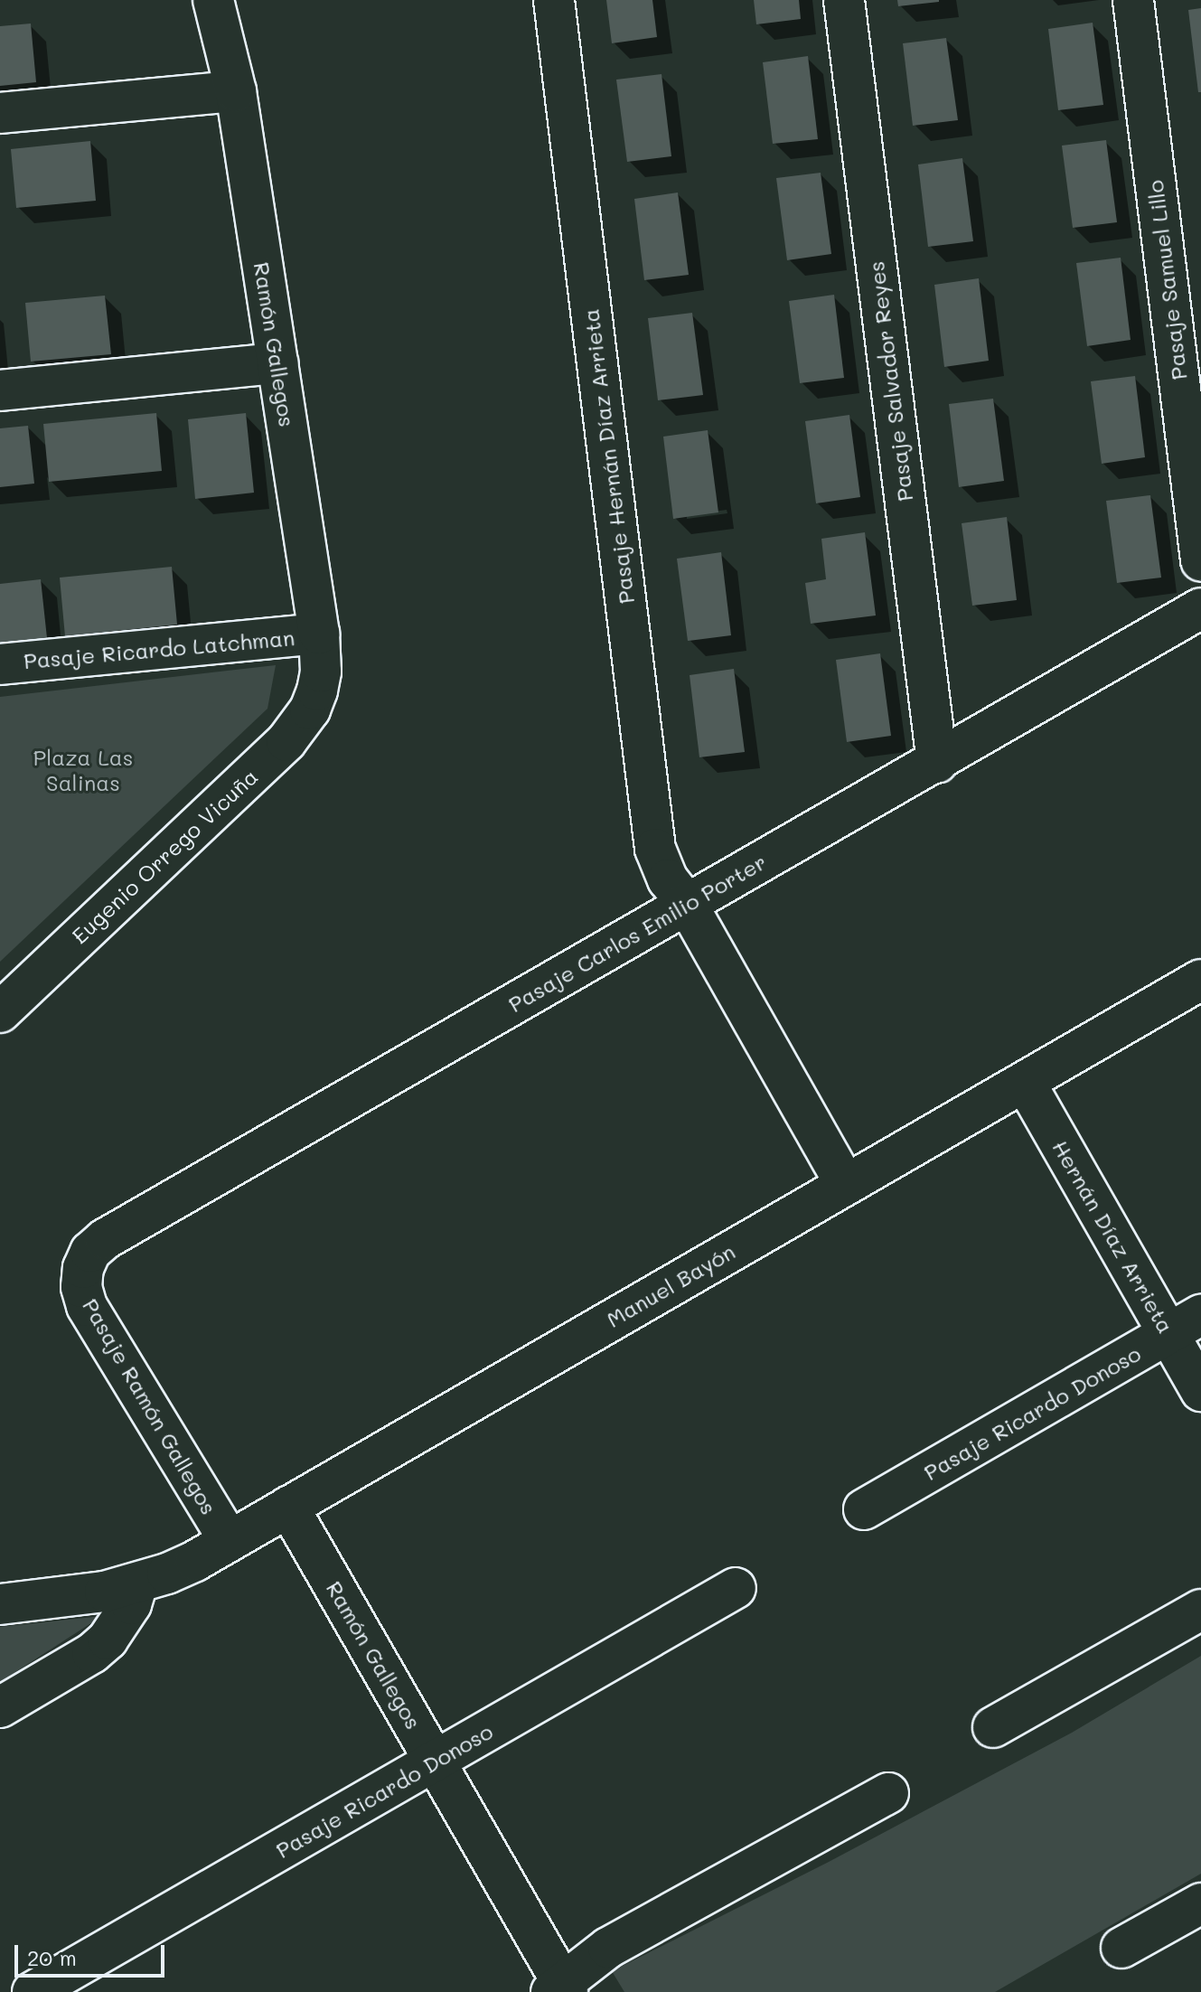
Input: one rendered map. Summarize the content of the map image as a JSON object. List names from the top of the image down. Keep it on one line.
{"streets":{"street":["Pasaje Samuel Lillo","Ramón Gallegos","Pasaje Salvador Reyes","Pasaje Hernán Díaz Arrieta","Pasaje Ricardo Latchman","Eugenio Orrego Vicuña","Pasaje Carlos Emilio Porter","Hernán Díaz Arrieta","Manuel Bayón","Pasaje Ramón Gallegos","Pasaje Ricardo Donoso"]},"crossings":[["Ramón Gallegos","Pasaje Ricardo Latchman"],["Ramón Gallegos","Eugenio Orrego Vicuña"],["Ramón Gallegos","Manuel Bayón"],["Ramón Gallegos","Pasaje Ricardo Donoso"],["Pasaje Salvador Reyes","Pasaje Carlos Emilio Porter"],["Pasaje Hernán Díaz Arrieta","Pasaje Carlos Emilio Porter"],["Pasaje Carlos Emilio Porter","Pasaje Ramón Gallegos"],["Hernán Díaz Arrieta","Manuel Bayón"],["Hernán Díaz Arrieta","Pasaje Ricardo Donoso"],["Manuel Bayón","Pasaje Ramón Gallegos"]],"parks":["Plaza Las Salinas"],"scale_bar":"20 m"}
